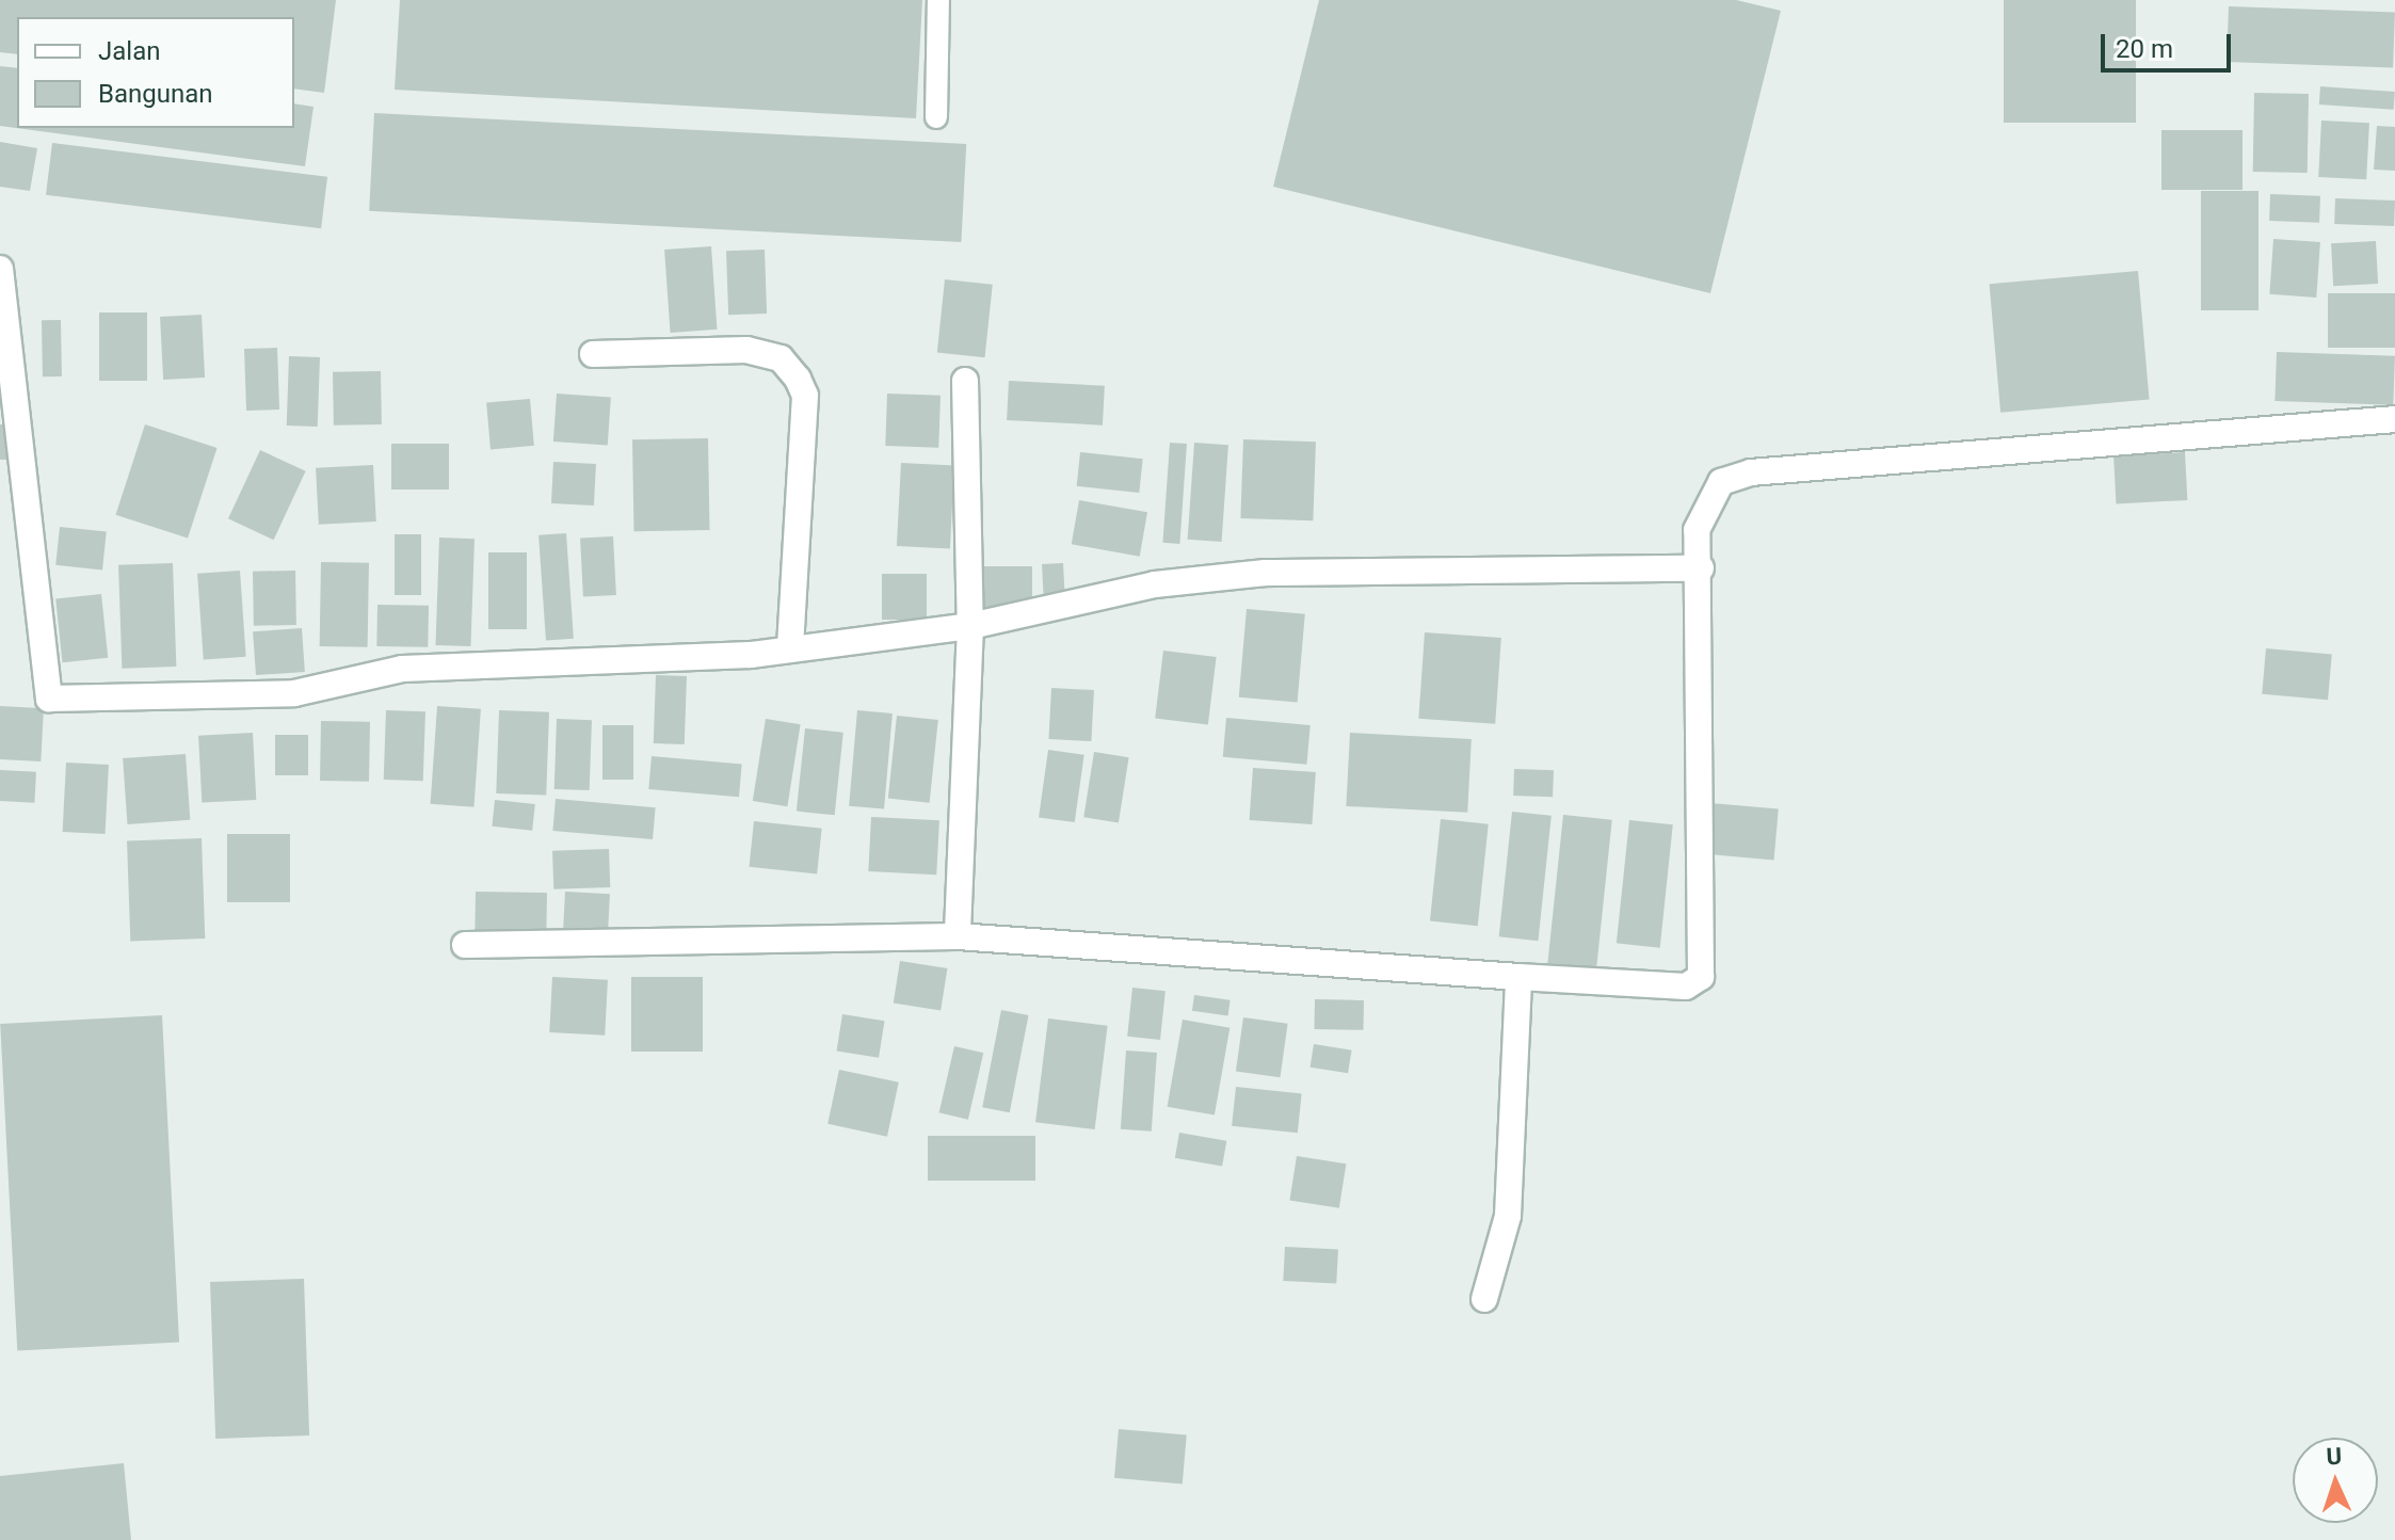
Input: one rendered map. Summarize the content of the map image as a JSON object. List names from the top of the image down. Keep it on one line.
{"legend":["Jalan","Bangunan"],"scale_bar":"20 m","north":"top"}
